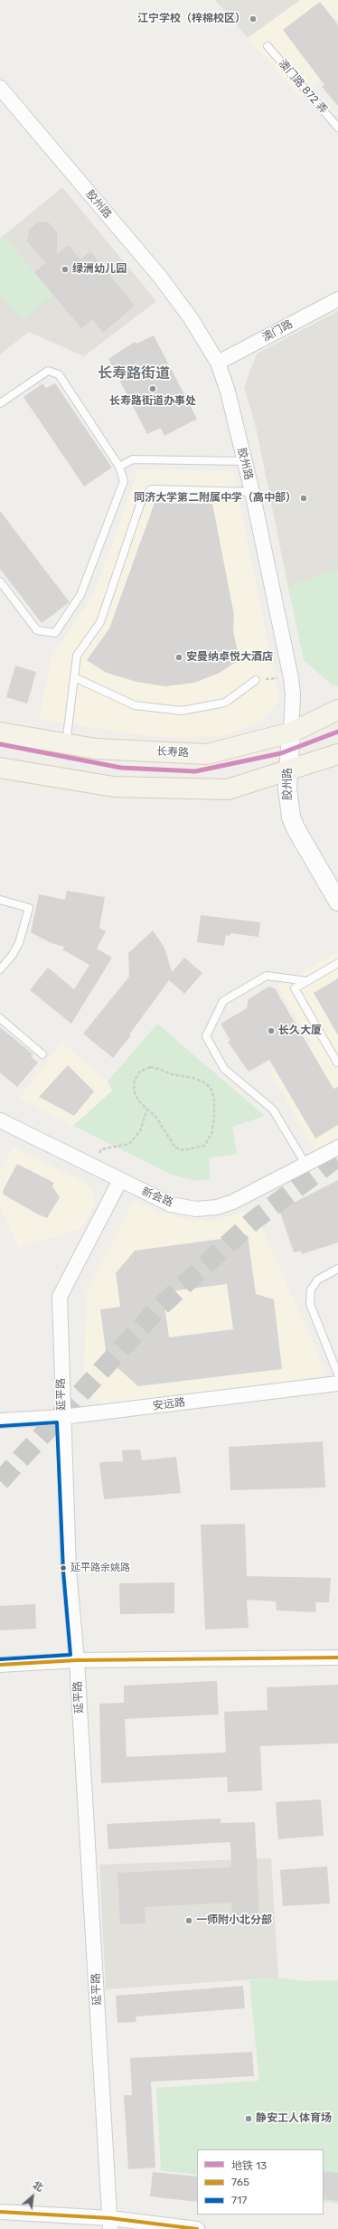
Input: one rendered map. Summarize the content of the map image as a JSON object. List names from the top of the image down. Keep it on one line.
{"streets":{"main road":["长寿路"],"street":["胶州路","澳门路","新会路","延平路","安远路"],"lane":["澳门路 872 弄"]},"crossings":[["胶州路","澳门路"],["胶州路","长寿路"],["新会路","延平路"],["延平路","安远路"]],"districts":["长寿路街道"],"places":["江宁学校（梓棉校区）","绿洲幼儿园","长寿路街道办事处","同济大学第二附属中学（高中部）","安曼纳卓悦大酒店","长久大厦","延平路余姚路","一师附小北分部","静安工人体育场"],"lines":["metro line 13","transit line 717","transit line 765"],"legend":["地铁 13","765","717"],"north":"top right"}
